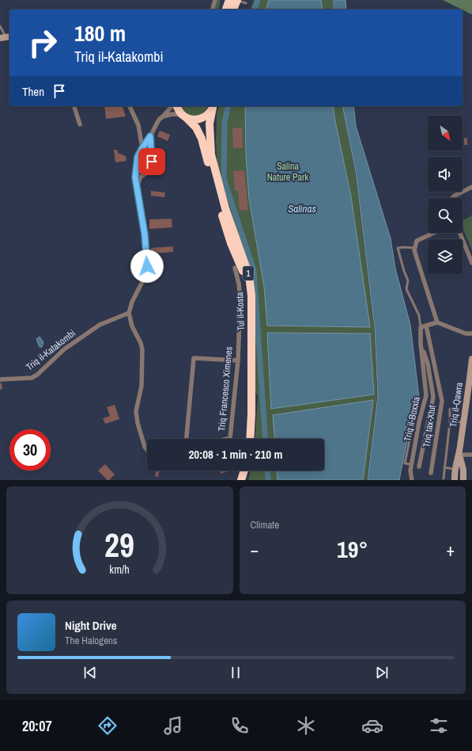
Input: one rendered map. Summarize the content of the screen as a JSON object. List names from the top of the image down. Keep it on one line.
{"streets":{"highway":["1","Tul il-Kosta"],"street":["Triq il-Katakombi","Triq Francesco Ximenes","Triq il-Qawra","Triq il-Boxxla","Triq tax-Xtut"]},"crossings":[["1","Tul il-Kosta"]],"water":["Salinas"],"parks":["Salina Nature Park"],"north":"bottom right","page":{"turn":["180 m","Triq il-Katakombi"],"then":"Then","limit":"30","trip":"20:08 · 1 min · 210 m","tile":"Climate","heat":["−","19°","+"],"song":["Night Drive","The Halogens"],"tabs":"20:07","gauge":["29","km/h"]}}
